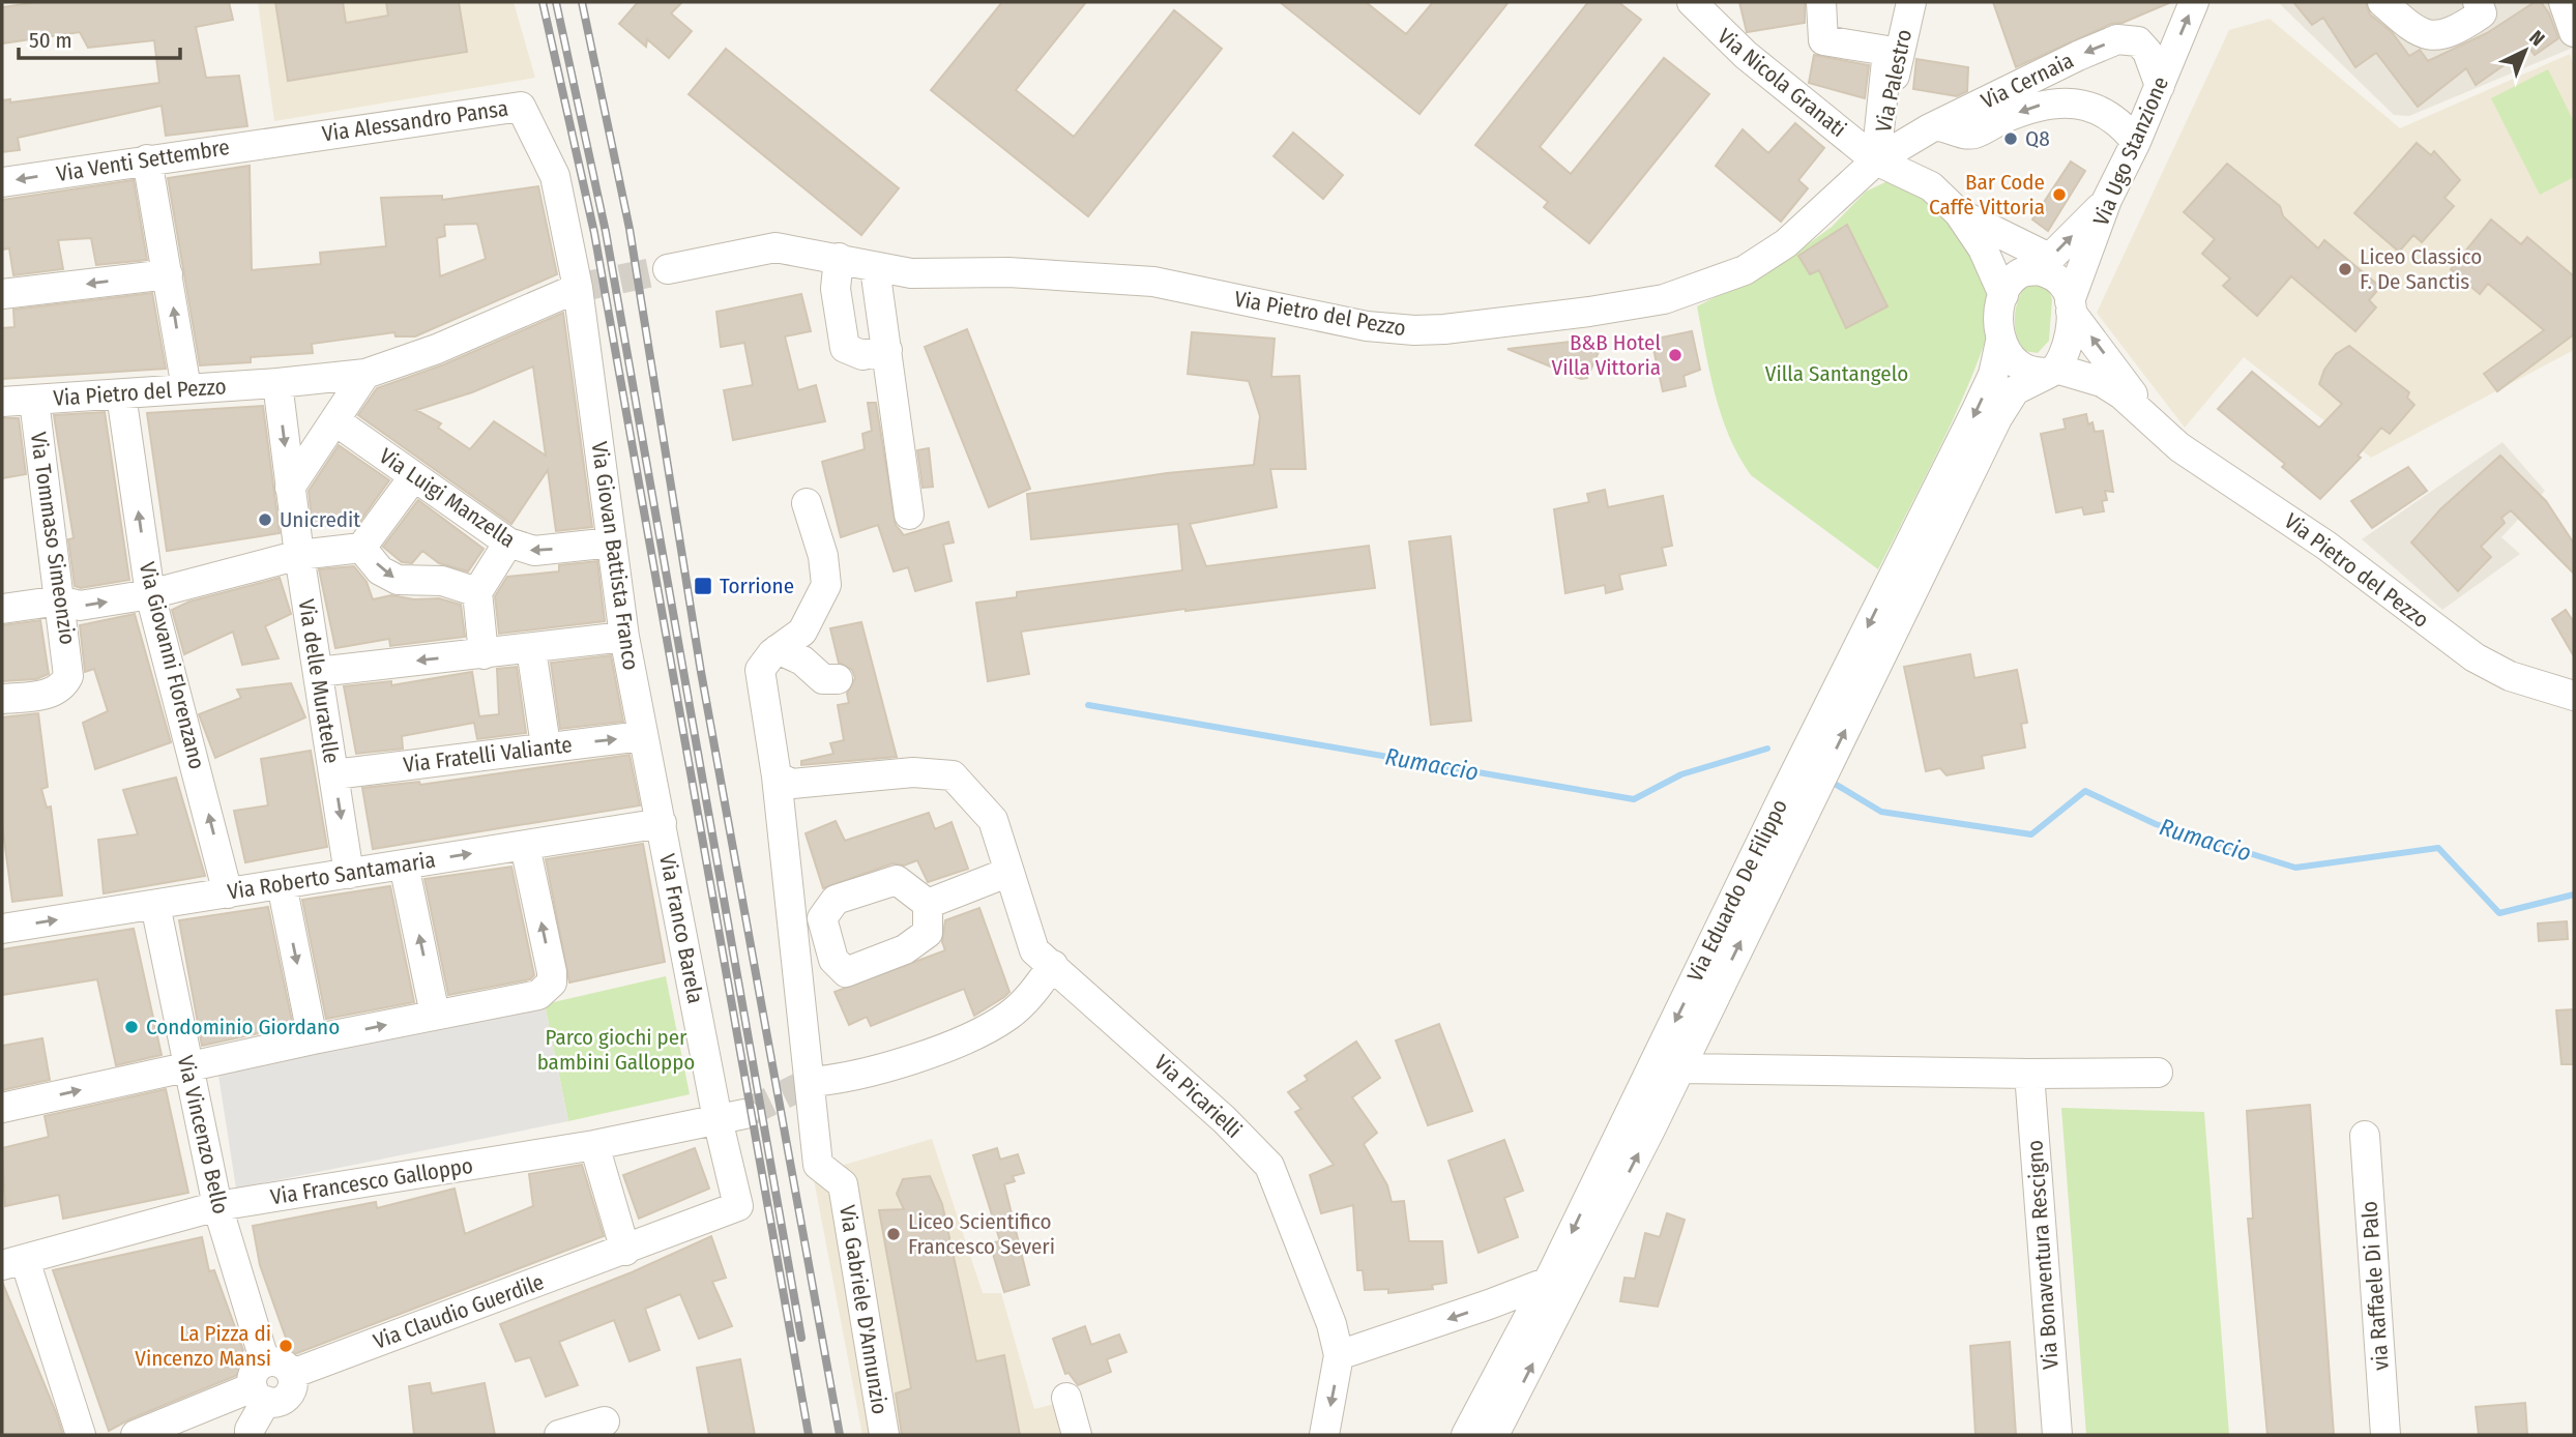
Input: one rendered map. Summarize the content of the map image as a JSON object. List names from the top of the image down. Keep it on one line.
{"streets":{"street":["Via Palestro","Via Cernaia","Via Nicola Granati","Via Alessandro Pansa","Via Ugo Stanzione","Via Venti Settembre","Via Pietro del Pezzo","Via Luigi Manzella","Via Tommaso Simeonzio","Via Giovan Battista Franco","Via Giovanni Florenzano","Via delle Muratelle","Via Fratelli Valiante","Via Roberto Santamaria","Via Eduardo De Filippo","Via Franco Barela","Via Picarielli","Via Vincenzo Bello","Via Francesco Galloppo","Via Bonaventura Rescigno","via Raffaele Di Palo","Via Gabriele D'Annunzio","Via Claudio Guerdile"]},"crossings":[["Via Palestro","Via Cernaia"],["Via Palestro","Via Nicola Granati"],["Via Palestro","Via Pietro del Pezzo"],["Via Cernaia","Via Nicola Granati"],["Via Cernaia","Via Ugo Stanzione"],["Via Cernaia","Via Pietro del Pezzo"],["Via Nicola Granati","Via Pietro del Pezzo"],["Via Alessandro Pansa","Via Venti Settembre"],["Via Alessandro Pansa","Via Giovan Battista Franco"],["Via Ugo Stanzione","Via Pietro del Pezzo"],["Via Ugo Stanzione","Via Eduardo De Filippo"],["Via Pietro del Pezzo","Via Tommaso Simeonzio"],["Via Pietro del Pezzo","Via Giovanni Florenzano"],["Via Pietro del Pezzo","Via delle Muratelle"],["Via Pietro del Pezzo","Via Eduardo De Filippo"],["Via Luigi Manzella","Via Giovan Battista Franco"],["Via Giovan Battista Franco","Via Fratelli Valiante"],["Via Giovan Battista Franco","Via Roberto Santamaria"],["Via Giovan Battista Franco","Via Franco Barela"],["Via Giovanni Florenzano","Via Roberto Santamaria"],["Via delle Muratelle","Via Fratelli Valiante"],["Via delle Muratelle","Via Roberto Santamaria"],["Via Roberto Santamaria","Via Franco Barela"],["Via Roberto Santamaria","Via Vincenzo Bello"],["Via Franco Barela","Via Francesco Galloppo"],["Via Franco Barela","Via Claudio Guerdile"],["Via Vincenzo Bello","Via Francesco Galloppo"],["Via Vincenzo Bello","Via Claudio Guerdile"],["Via Francesco Galloppo","Via Claudio Guerdile"]],"one_way":["Via Cernaia","Via Giovanni Florenzano","Via delle Muratelle"],"water":["Rumaccio"],"parks":["Villa Santangelo","Parco giochi per bambini Galloppo"],"places":{"other":["Q8","Bar Code Caffè Vittoria","Liceo Classico F. De Sanctis","B&B Hotel Villa Vittoria","Unicredit","Condominio Giordano","Liceo Scientifico Francesco Severi","La Pizza di Vincenzo Mansi"],"transit":["Torrione"]},"scale_bar":"50 m","north":"top right"}
